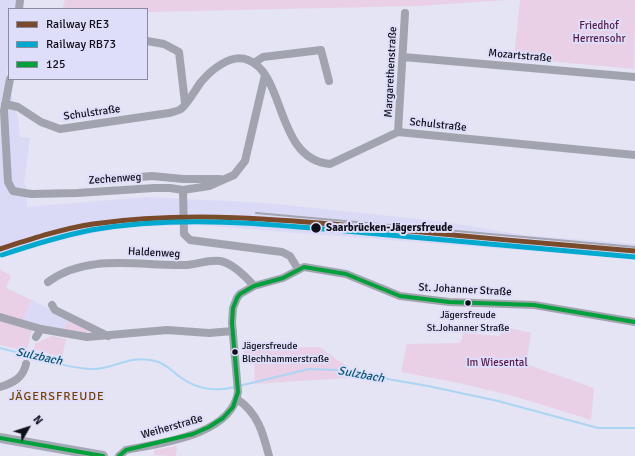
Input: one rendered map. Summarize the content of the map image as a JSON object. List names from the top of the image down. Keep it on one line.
{"streets":{"street":["Mozartstraße","Margarethenstraße","Schulstraße","Zechenweg","Haldenweg","St. Johanner Straße","Weiherstraße"]},"crossings":[["Mozartstraße","Margarethenstraße"],["Margarethenstraße","Schulstraße"],["Schulstraße","Zechenweg"],["Haldenweg","St. Johanner Straße"],["St. Johanner Straße","Weiherstraße"]],"districts":["JÄGERSFREUDE"],"water":["Sulzbach"],"parks":["Friedhof Herrensohr","Im Wiesental"],"places":["Saarbrücken-Jägersfreude","Jägersfreude St.Johanner Straße","Jägersfreude Blechhammerstraße"],"lines":["rail line RE3","rail line RB73","transit line 125"],"legend":["Railway RE3","Railway RB73","125"],"north":"top right"}
